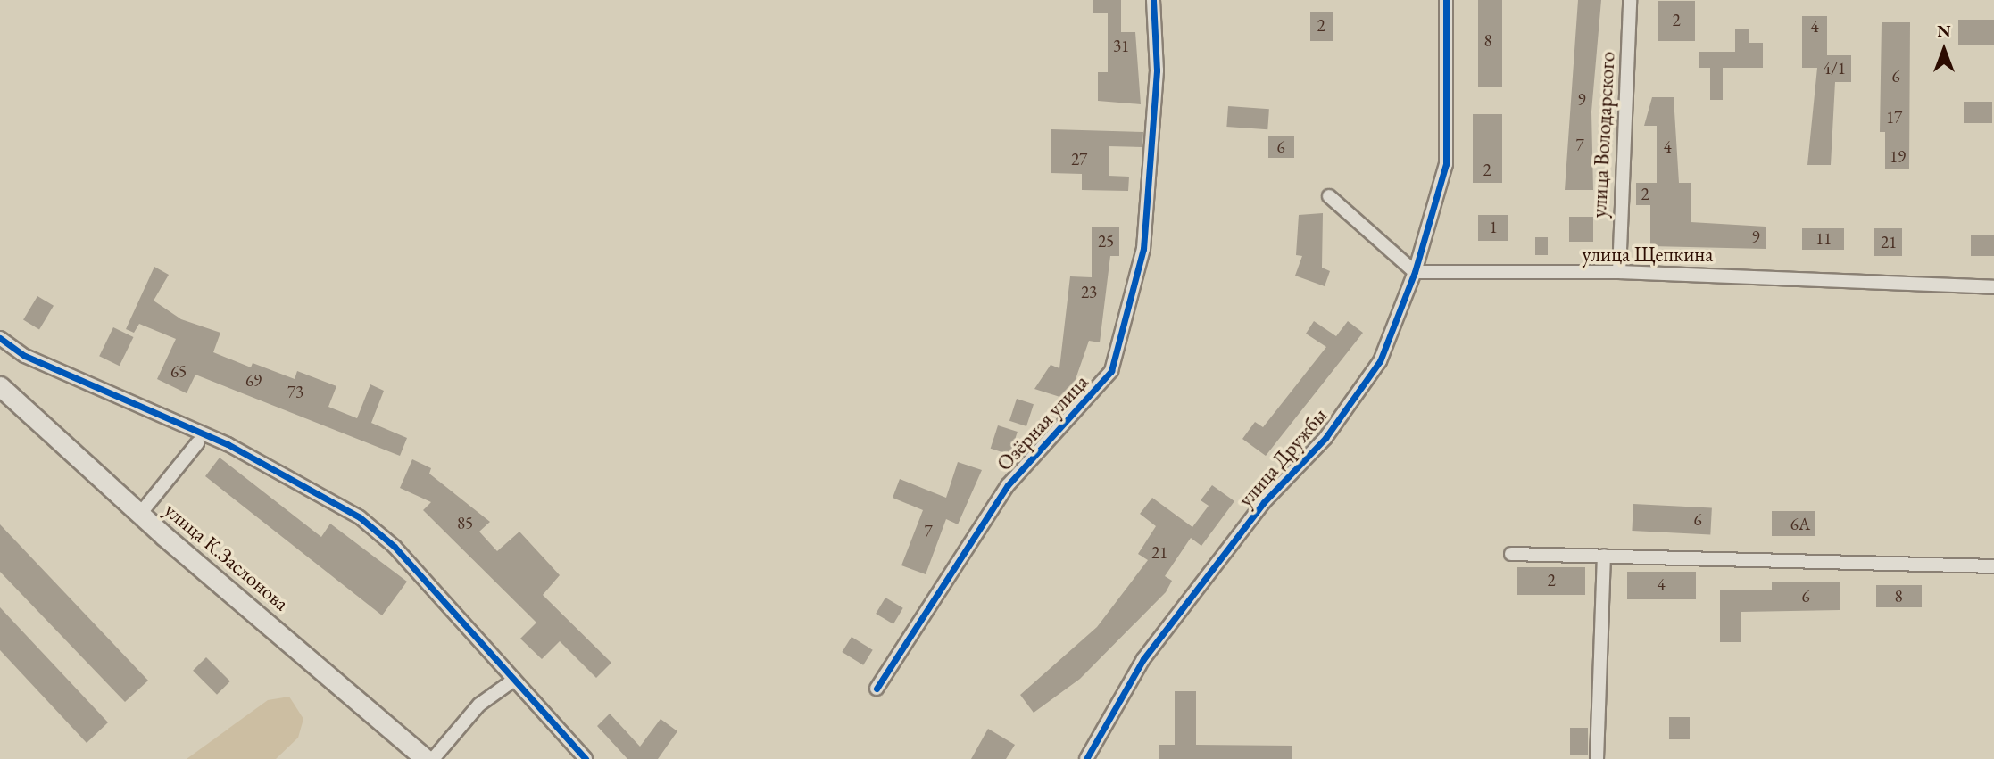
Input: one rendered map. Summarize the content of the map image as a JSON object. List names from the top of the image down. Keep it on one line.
{"streets":{"street":["улица Володарского","улица Щепкина","Озёрная улица","улица Дружбы","улица К.Заслонова"]},"crossings":[["улица Володарского","улица Щепкина"],["улица Щепкина","улица Дружбы"]],"house_numbers":["2","2","4","8","31","4/1","6","9","17","7","6","4","19","27","2","2","1","9","11","25","21","23","65","69","73","6","85","6А","7","21","2","4","6","8"],"north":"top"}
